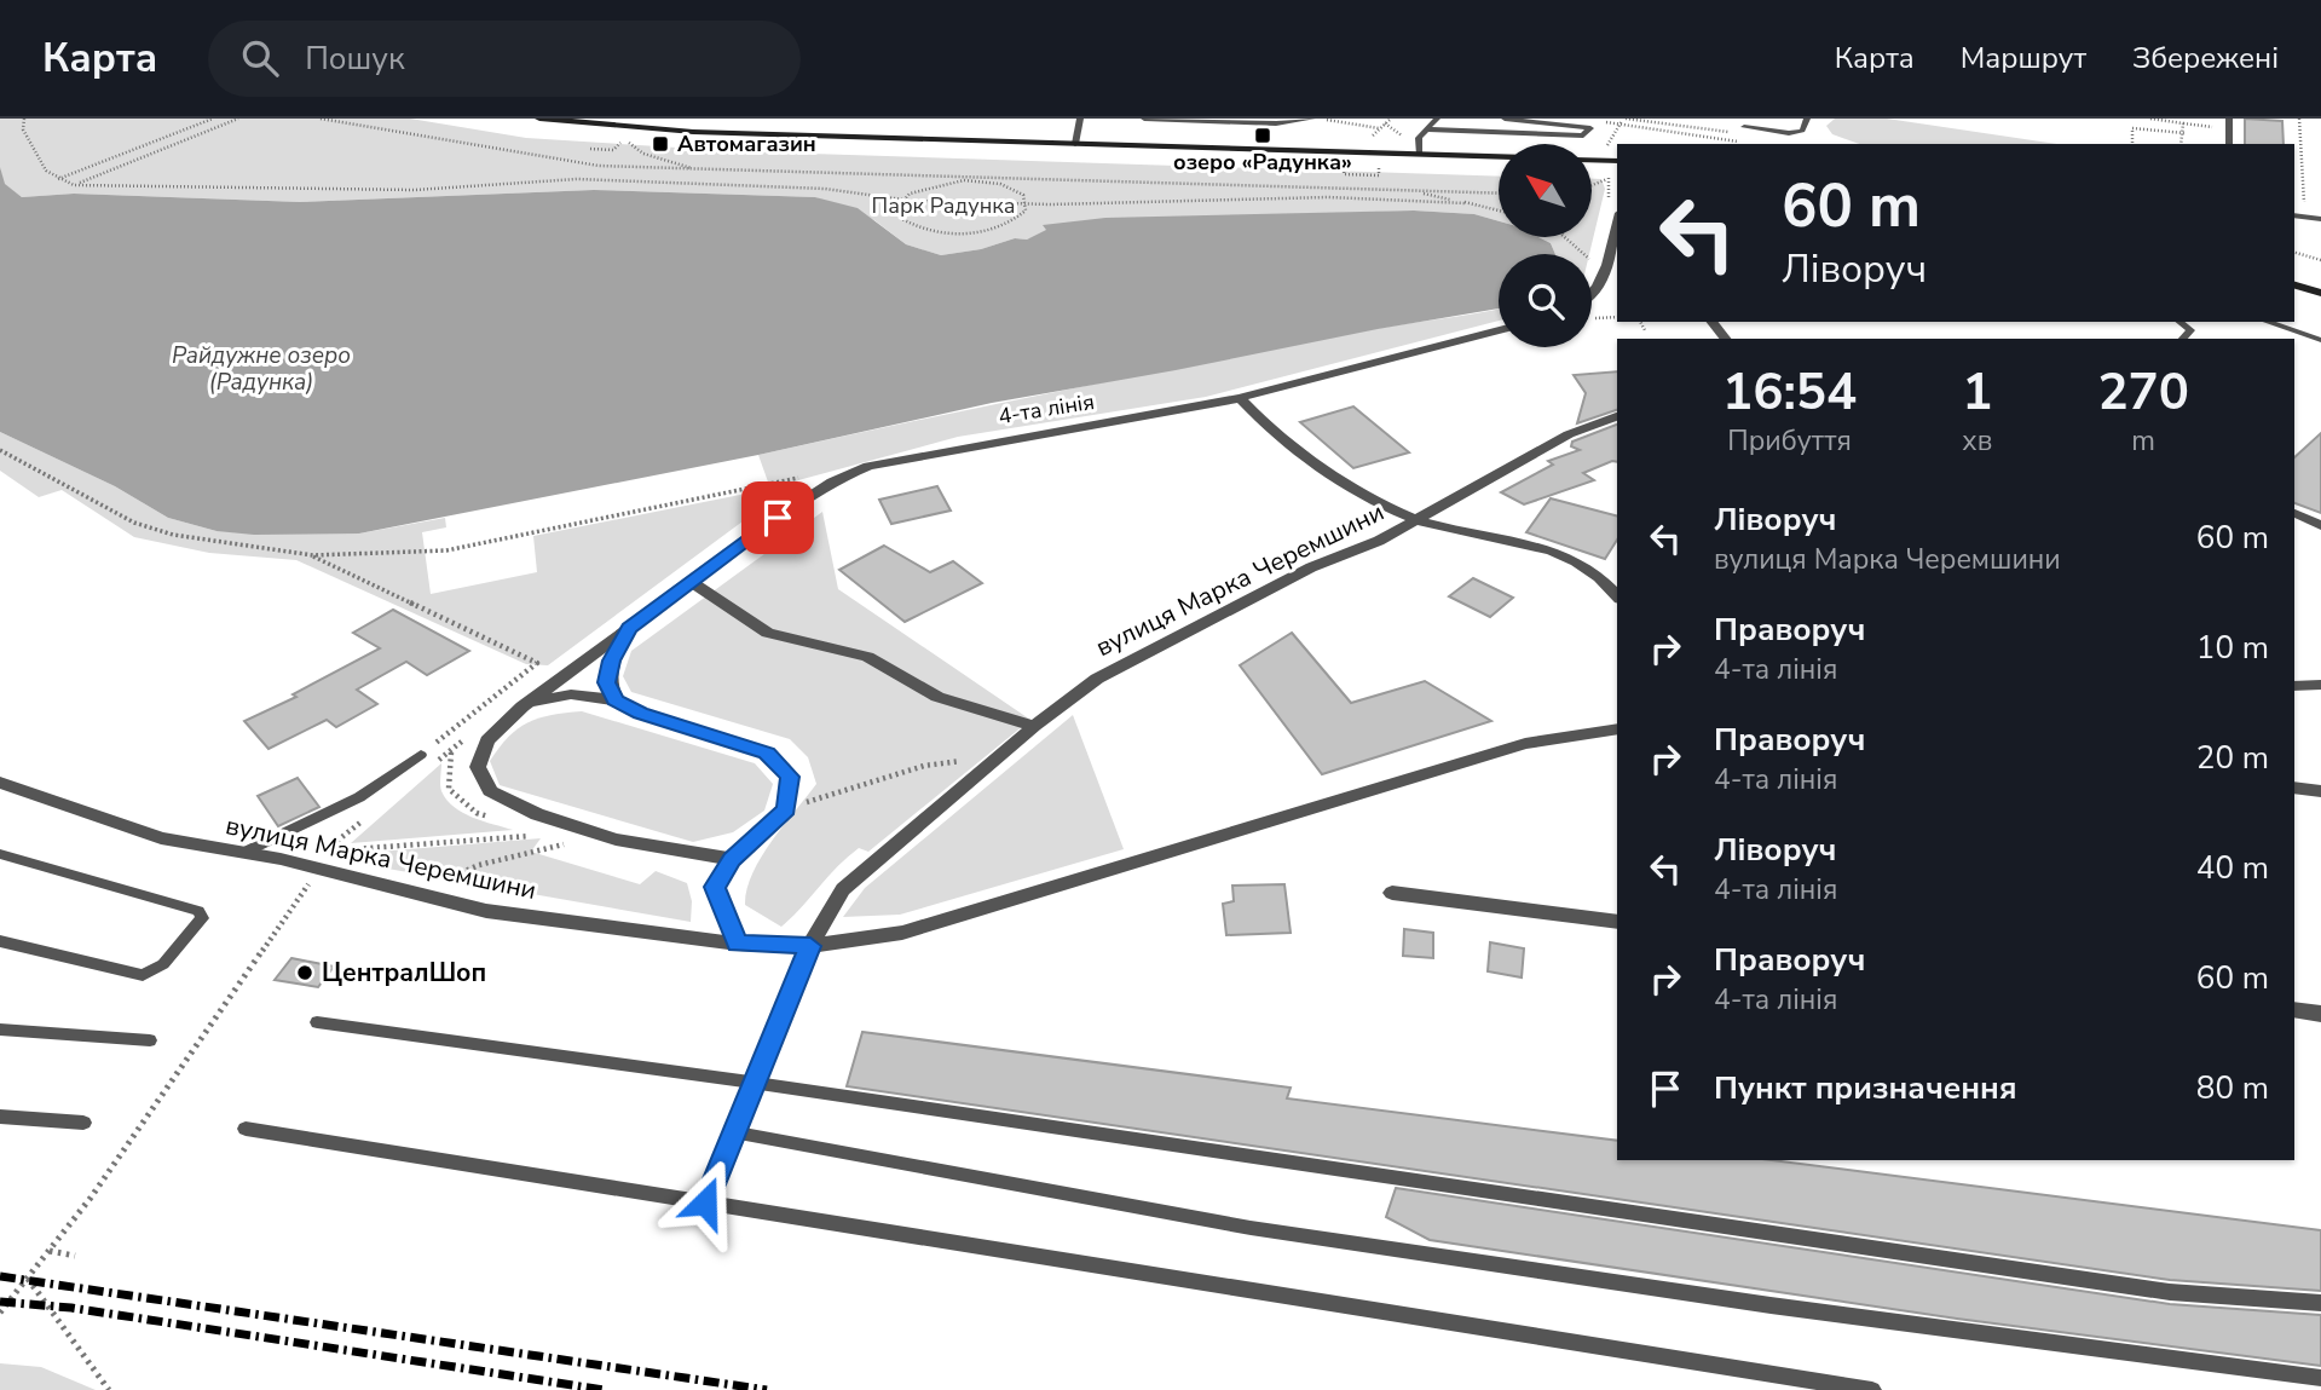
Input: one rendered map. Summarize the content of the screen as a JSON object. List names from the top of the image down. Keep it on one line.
{"streets":{"street":["4-та лінія","вулиця Марка Черемшини"]},"water":["Райдужне озеро (Радунка)"],"parks":["Парк Радунка"],"places":{"transit":["озеро «Радунка»","Автомагазин"],"other":["ЦентралШоп"]},"north":"top left","page":{"header":"Карта","search":"Пошук","nav":["Карта","Маршрут","Збережені"],"turn":["60 m","Ліворуч"],"eta":["16:54","Прибуття","1","хв","270","m"],"list":[{"name":"Ліворуч","note":"вулиця Марка Черемшини","value":"60 m"},{"name":"Праворуч","note":"4-та лінія","value":"10 m"},{"name":"Праворуч","note":"4-та лінія","value":"20 m"},{"name":"Ліворуч","note":"4-та лінія","value":"40 m"},{"name":"Праворуч","note":"4-та лінія","value":"60 m"},{"name":"Пункт призначення","value":"80 m"}]}}
